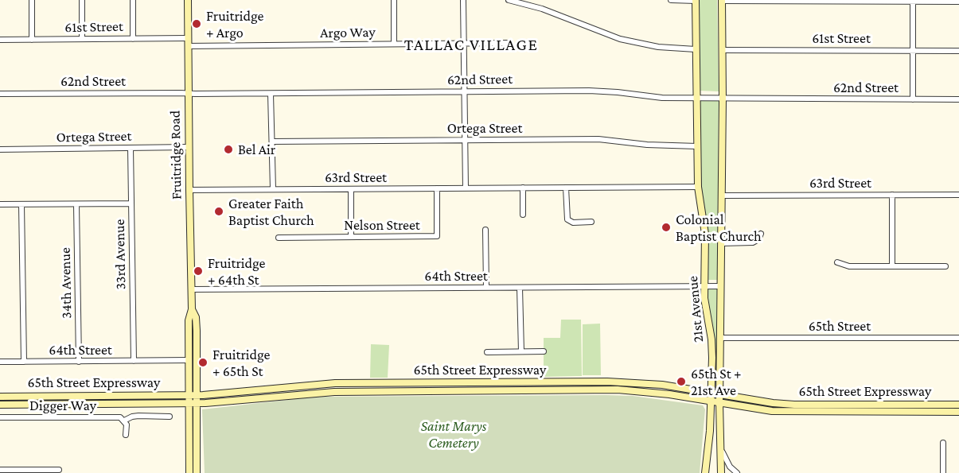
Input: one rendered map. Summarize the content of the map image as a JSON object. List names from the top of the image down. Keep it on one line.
{"streets":{"main road":["Fruitridge Road","21st Avenue","65th Street Expressway"],"street":["61st Street","Argo Way","62nd Street","Ortega Street","63rd Street","Nelson Street","33rd Avenue","64th Street","34th Avenue","65th Street","Digger Way"]},"crossings":[["61st Street","Fruitridge Road"],["61st Street","21st Avenue"],["Argo Way","Fruitridge Road"],["62nd Street","Fruitridge Road"],["62nd Street","21st Avenue"],["Ortega Street","Fruitridge Road"],["Ortega Street","33rd Avenue"],["Ortega Street","21st Avenue"],["Fruitridge Road","63rd Street"],["Fruitridge Road","64th Street"],["Fruitridge Road","65th Street Expressway"],["63rd Street","Nelson Street"],["63rd Street","21st Avenue"],["33rd Avenue","64th Street"],["64th Street","34th Avenue"],["64th Street","21st Avenue"],["21st Avenue","65th Street"],["21st Avenue","65th Street Expressway"]],"districts":["TALLAC VILLAGE"],"parks":["Saint Marys Cemetery"],"places":["Fruitridge + Argo","Bel Air","Greater Faith Baptist Church","Colonial Baptist Church","Fruitridge + 64th St","Fruitridge + 65th St","65th St + 21st Ave"]}
